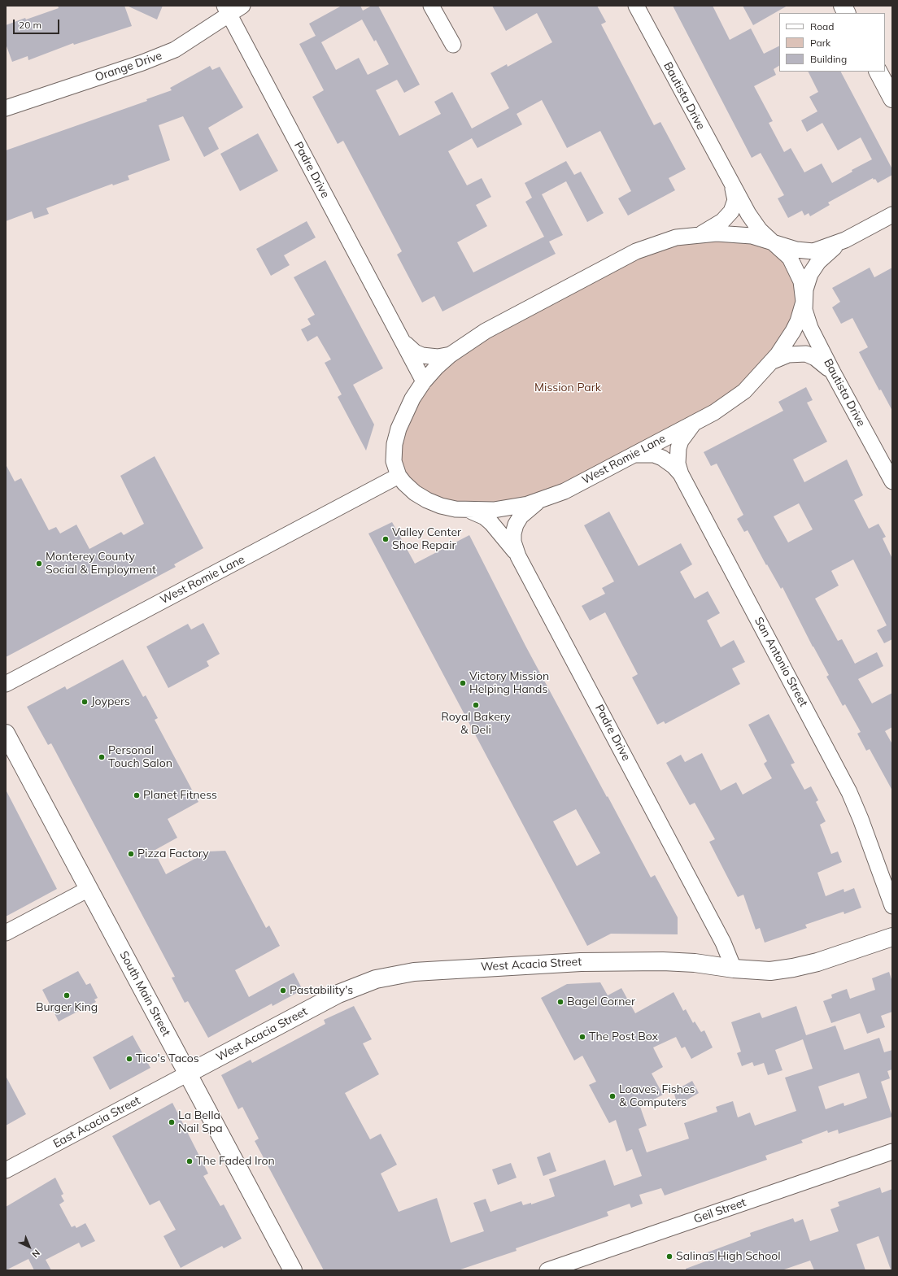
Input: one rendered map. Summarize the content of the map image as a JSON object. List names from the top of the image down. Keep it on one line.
{"streets":{"street":["Orange Drive","Bautista Drive","Padre Drive","West Romie Lane","San Antonio Street","West Acacia Street","South Main Street","East Acacia Street","Geil Street"]},"crossings":[["Orange Drive","Padre Drive"],["Bautista Drive","West Romie Lane"],["Padre Drive","West Romie Lane"],["Padre Drive","West Acacia Street"],["West Romie Lane","San Antonio Street"],["West Acacia Street","South Main Street"],["West Acacia Street","East Acacia Street"],["South Main Street","East Acacia Street"]],"parks":["Mission Park"],"places":["Valley Center Shoe Repair","Monterey County Social & Employment","Victory Mission Helping Hands","Joypers","Royal Bakery & Deli","Personal Touch Salon","Planet Fitness","Pizza Factory","Pastability's","Burger King","Bagel Corner","The Post Box","Tico's Tacos","Loaves, Fishes & Computers","La Bella Nail Spa","The Faded Iron","Salinas High School"],"legend":["Road","Park","Building"],"scale_bar":"20 m","north":"bottom right"}
